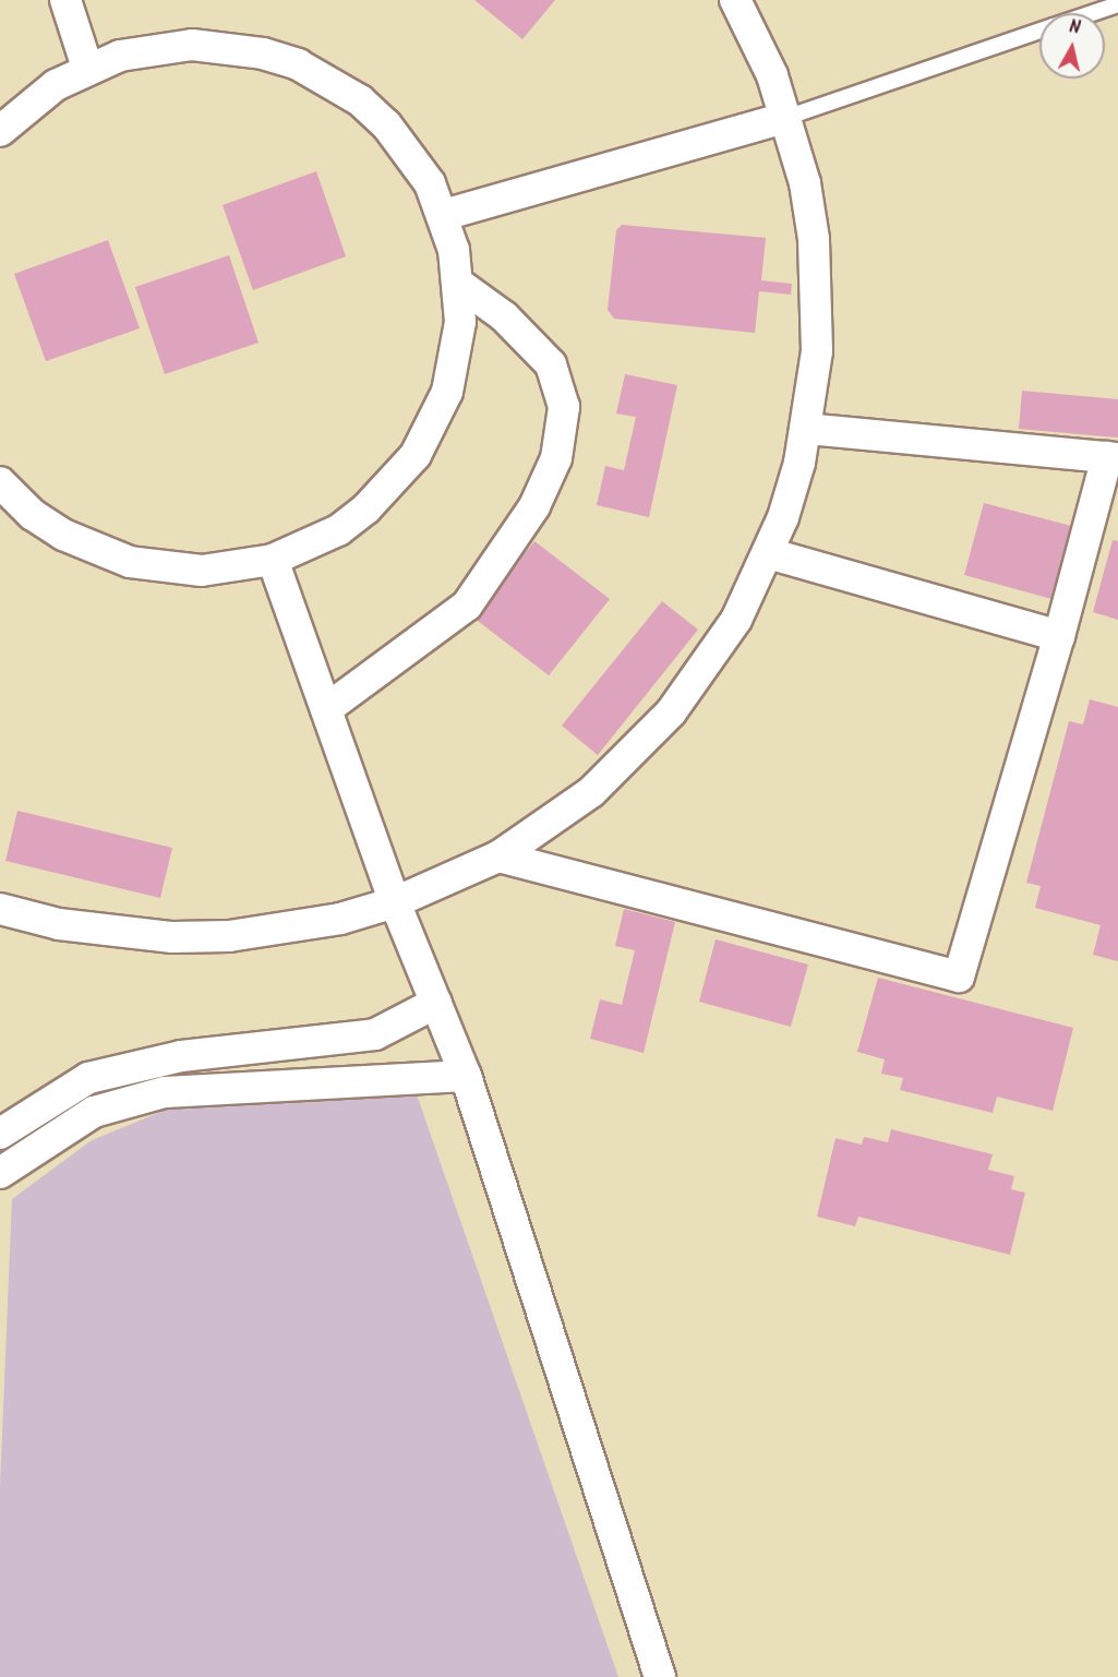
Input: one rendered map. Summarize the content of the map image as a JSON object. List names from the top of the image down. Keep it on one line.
{"north":"top"}
